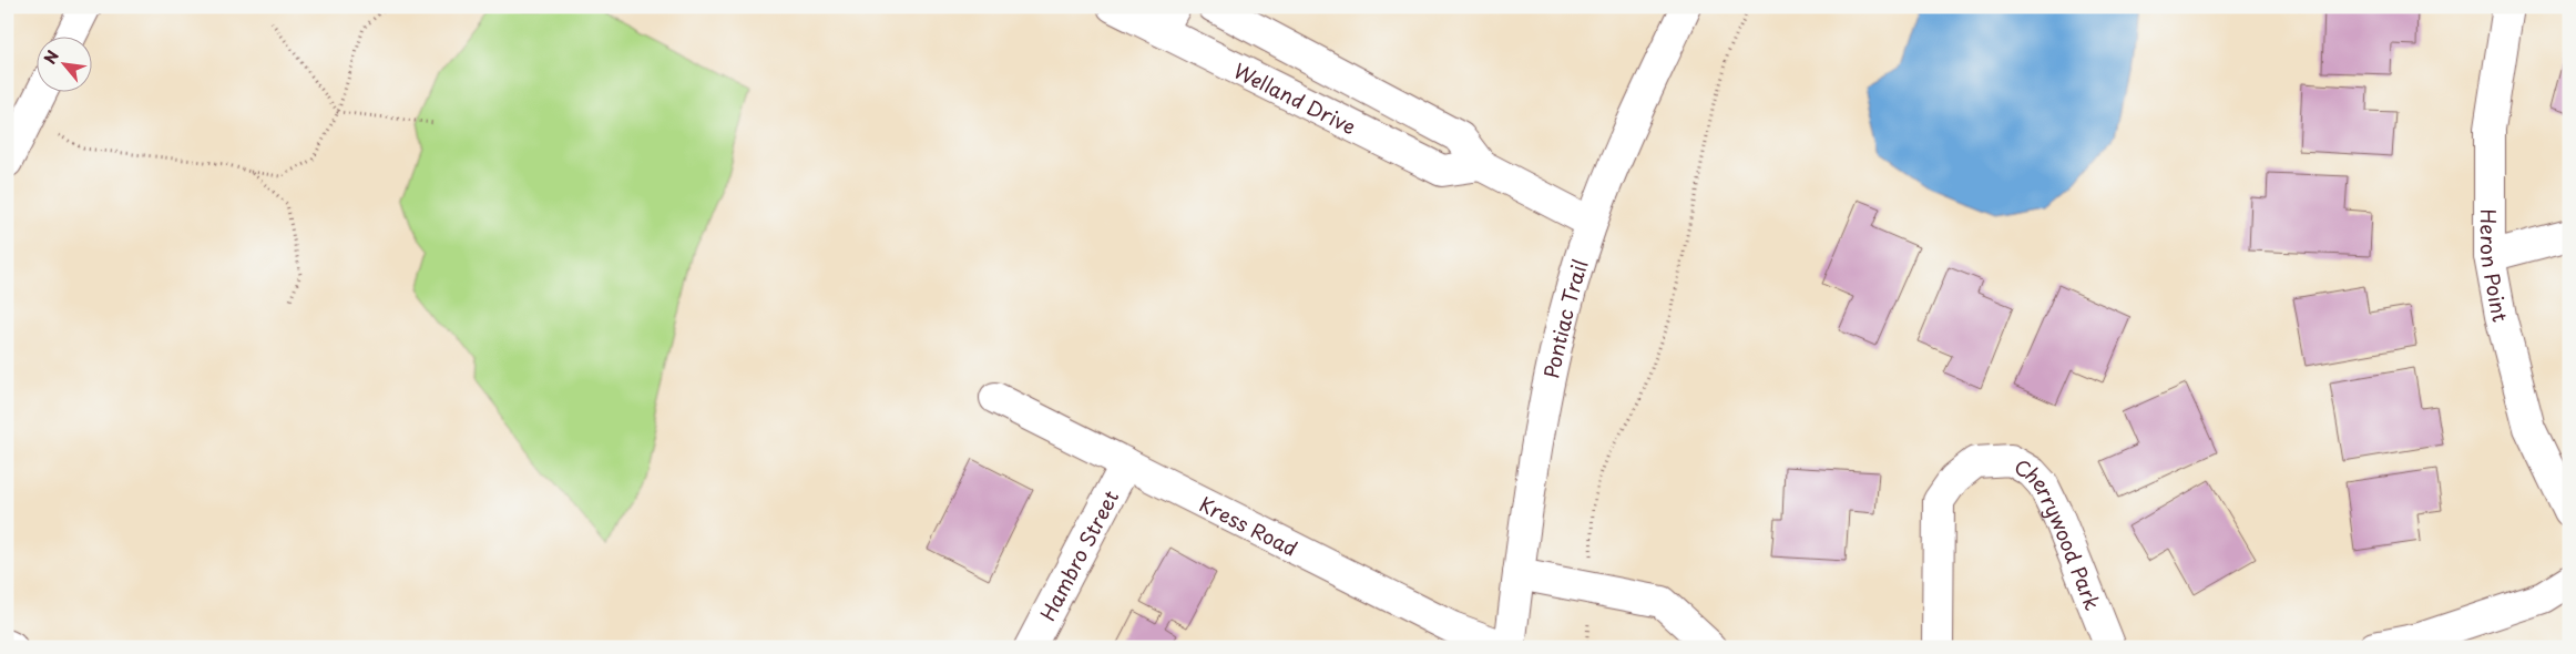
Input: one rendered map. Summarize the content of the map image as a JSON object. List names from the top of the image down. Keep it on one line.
{"streets":{"street":["Welland Drive","Heron Point","Pontiac Trail","Kress Road","Cherrywood Park","Hambro Street"]},"crossings":[["Pontiac Trail","Kress Road"],["Kress Road","Hambro Street"]],"north":"top left"}
